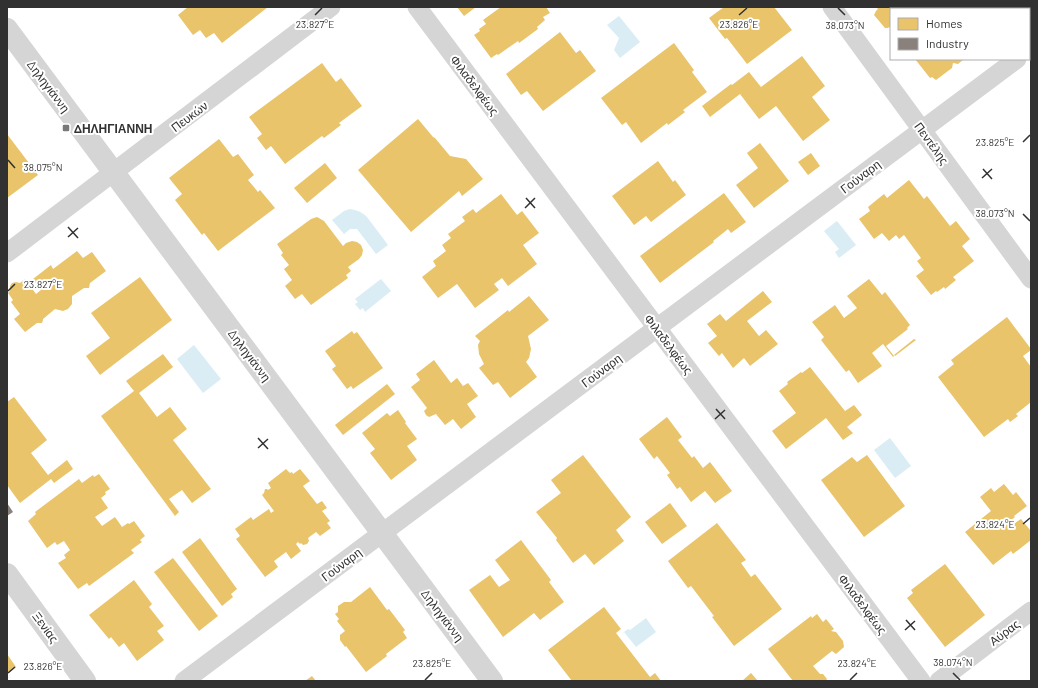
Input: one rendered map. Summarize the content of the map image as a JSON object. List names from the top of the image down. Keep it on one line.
{"streets":{"street":["Φιλαδελφέως","Δηληγιάννη","Πευκών","Πεντέλης","Γούναρη","Ξενίας","Αύρας"]},"crossings":[["Φιλαδελφέως","Γούναρη"],["Δηληγιάννη","Πευκών"],["Δηληγιάννη","Γούναρη"],["Πεντέλης","Γούναρη"]],"places":{"transit":["ΔΗΛΗΓΙΑΝΝΗ"]},"legend":["Homes","Industry"],"coordinates":["23.826°E","23.827°E","38.073°N","23.825°E","38.075°N","23.824°E","38.074°N"]}
